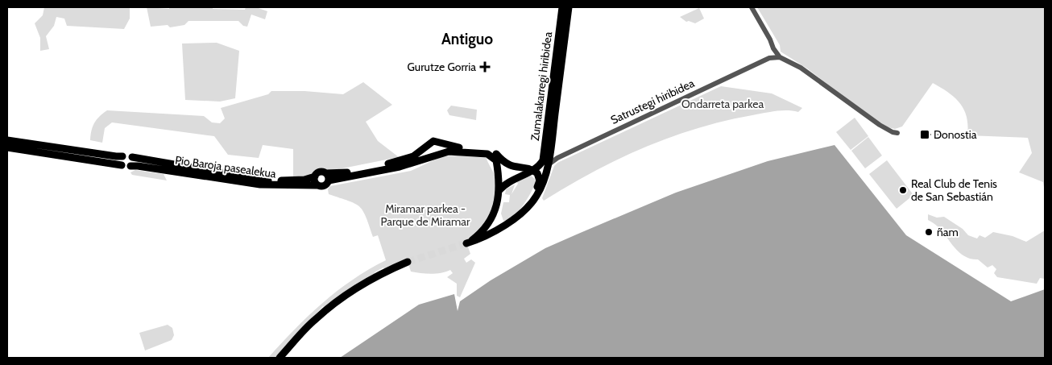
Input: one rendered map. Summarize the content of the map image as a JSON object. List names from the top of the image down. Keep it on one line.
{"streets":{"main road":["Zumalakarregi hiribidea","Pio Baroja pasealekua"],"street":["Satrustegi hiribidea"]},"crossings":[["Zumalakarregi hiribidea","Satrustegi hiribidea"]],"districts":["Antiguo"],"parks":["Ondarreta parkea","Miramar parkea - Parque de Miramar"],"places":{"health":["Gurutze Gorria"],"transit":["Donostia"],"other":["Real Club de Tenis de San Sebastián","ñam"]}}
